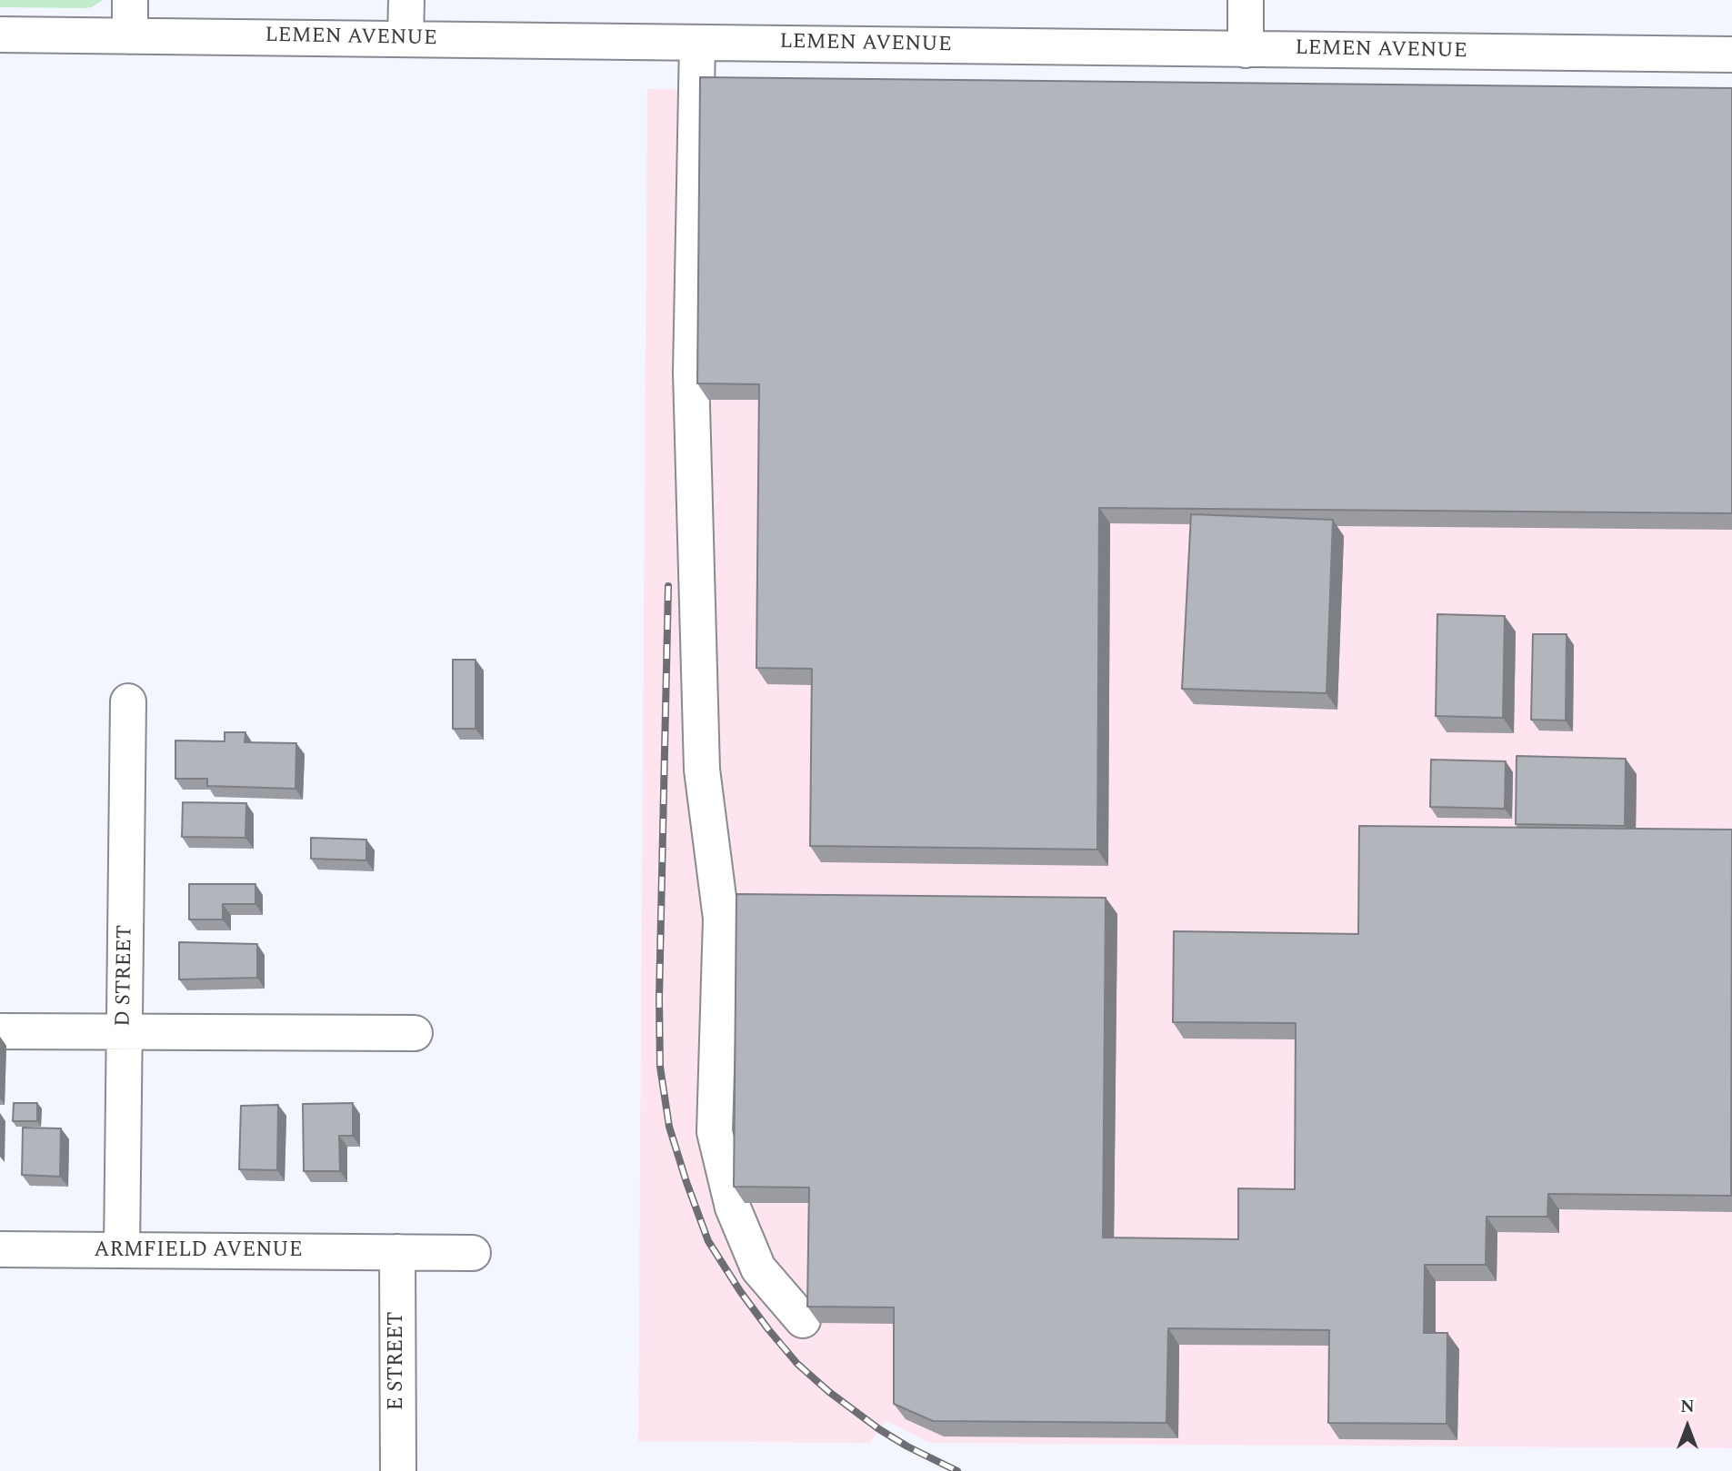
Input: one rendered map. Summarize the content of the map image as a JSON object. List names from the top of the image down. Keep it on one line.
{"streets":{"street":["LEMEN AVENUE","D STREET","ARMFIELD AVENUE","E STREET"]},"crossings":[["D STREET","ARMFIELD AVENUE"],["ARMFIELD AVENUE","E STREET"]],"north":"top"}
